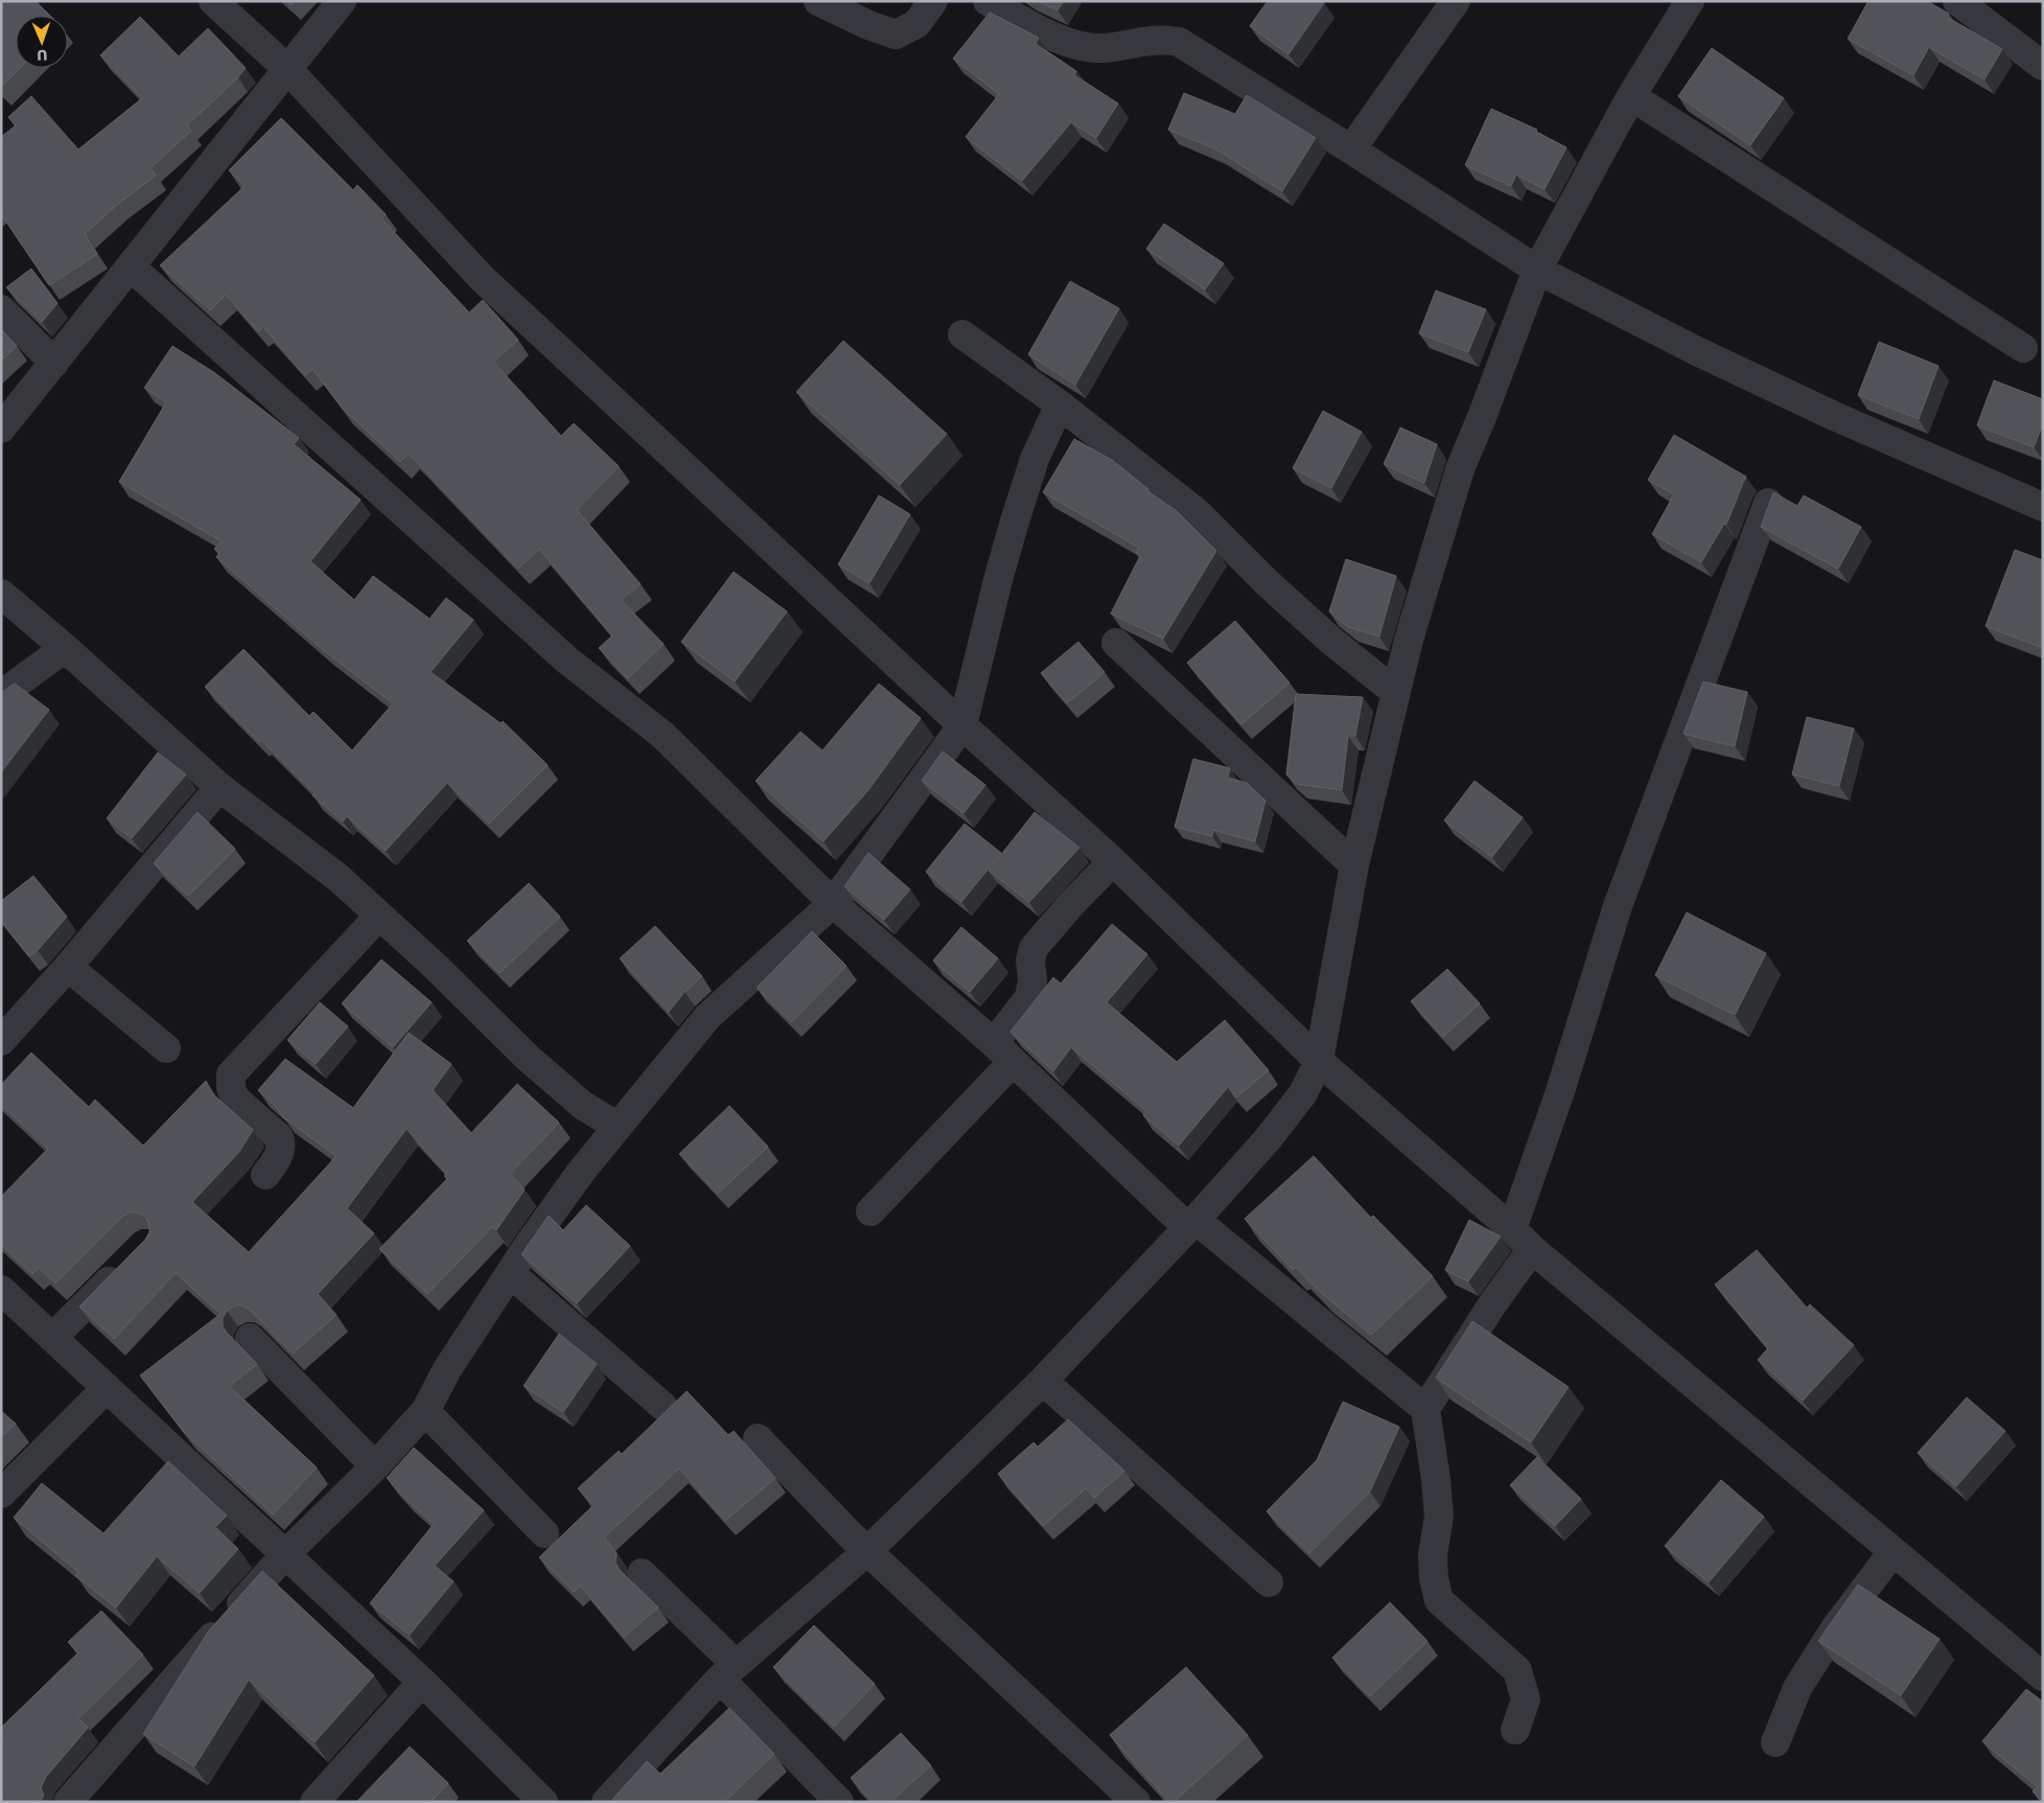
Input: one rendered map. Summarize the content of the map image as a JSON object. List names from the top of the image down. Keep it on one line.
{"north":"bottom"}
